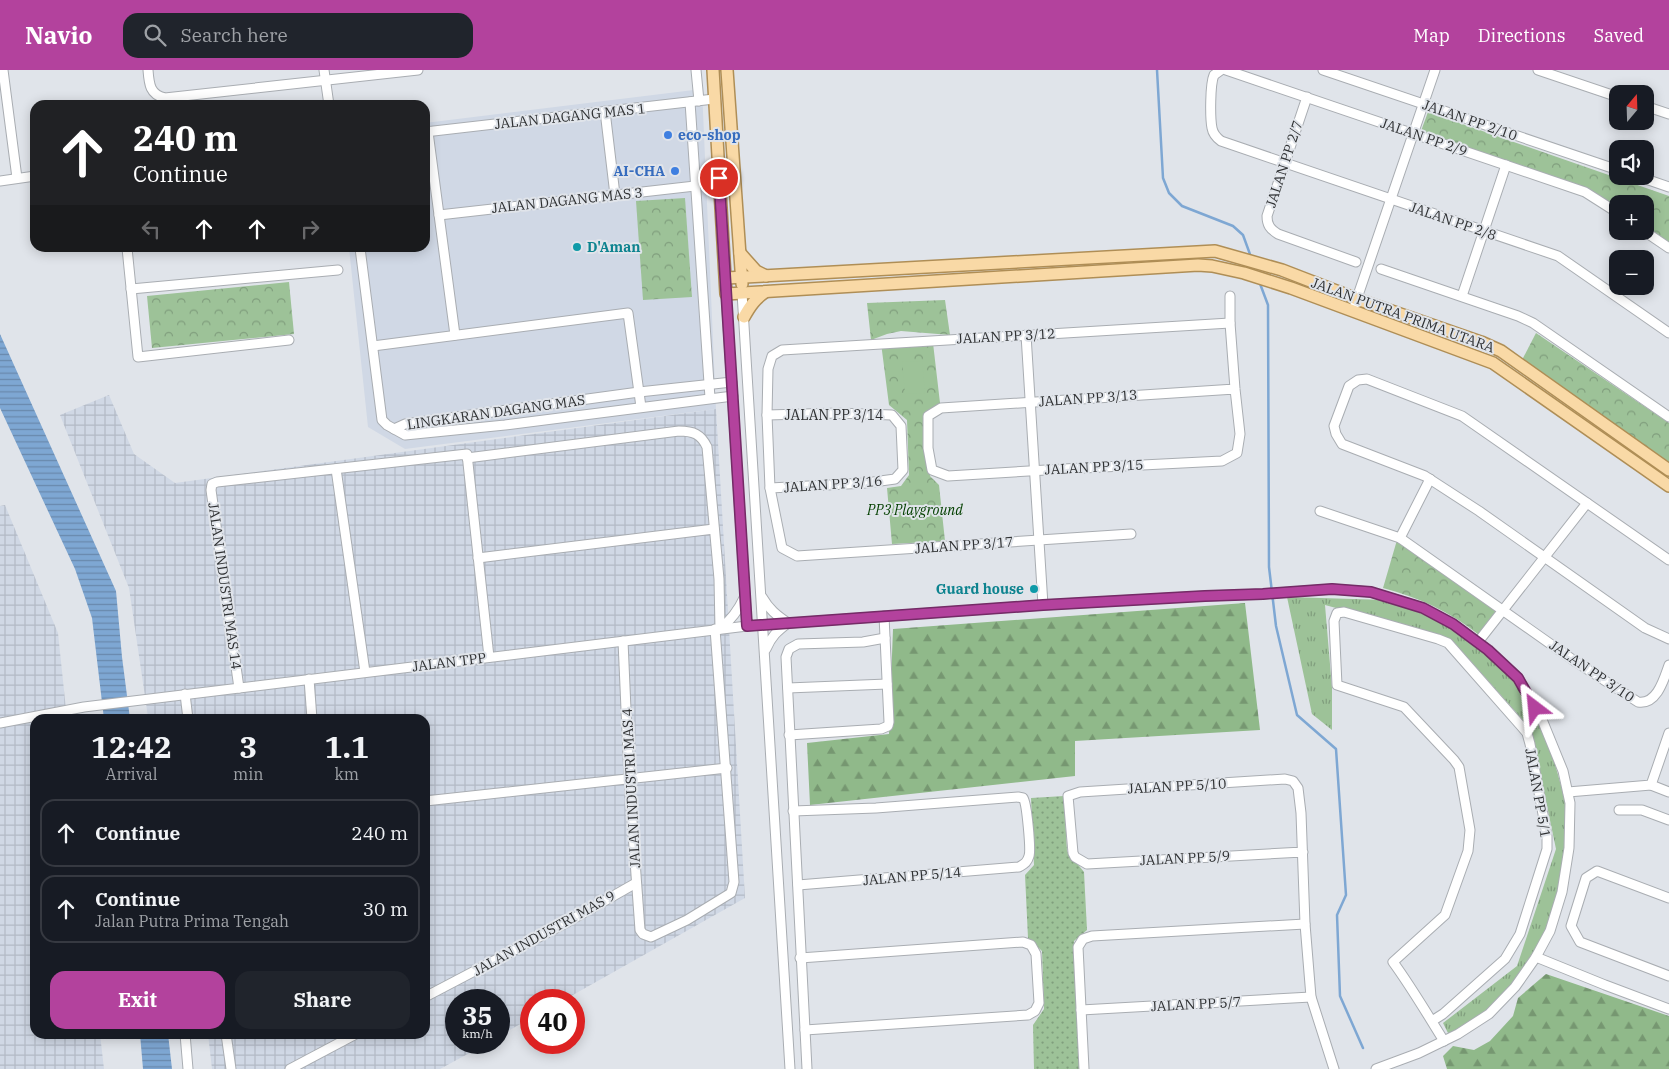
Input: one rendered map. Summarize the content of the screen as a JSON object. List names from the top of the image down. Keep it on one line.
{"streets":{"main road":["JALAN PUTRA PRIMA UTARA"],"street":["JALAN DAGANG MAS 1","JALAN PP 2/10","JALAN PP 2/9","JALAN PP 2/7","JALAN DAGANG MAS 3","JALAN PP 2/8","JALAN PP 3/12","JALAN PP 3/13","LINGKARAN DAGANG MAS","JALAN PP 3/14","JALAN PP 3/15","JALAN PP 3/16","JALAN PP 3/17","JALAN INDUSTRI MAS 14","JALAN TPP","JALAN PP 3/10","JALAN PP 5/10","JALAN INDUSTRI MAS 4","JALAN PP 5/1","JALAN PP 5/9","JALAN PP 5/14","JALAN INDUSTRI MAS 9","JALAN PP 5/7"]},"crossings":[["JALAN PP 2/9","JALAN PP 2/7"],["JALAN PP 2/7","JALAN PP 2/8"],["JALAN PP 3/12","JALAN PP 3/14"],["JALAN PP 3/13","JALAN PP 3/15"],["JALAN PP 3/14","JALAN PP 3/16"],["JALAN PP 3/16","JALAN PP 3/17"],["JALAN INDUSTRI MAS 14","JALAN TPP"],["JALAN TPP","JALAN INDUSTRI MAS 4"],["JALAN PP 5/10","JALAN PP 5/9"],["JALAN INDUSTRI MAS 4","JALAN INDUSTRI MAS 9"]],"parks":["PP3 Playground"],"places":["eco-shop","AI-CHA","D'Aman","Guard house"],"north":"top","page":{"header":"Navio","search":"Search here","nav":["Map","Directions","Saved"],"map_buttons":["+","−"],"turn":["240 m","Continue"],"eta":["12:42","Arrival","3","min","1.1","km"],"list":[{"name":"Continue","value":"240 m"},{"name":"Continue","note":"Jalan Putra Prima Tengah","value":"30 m"}],"buttons":["Exit","Share"],"speed":"35 km/h","limit":"40"}}
